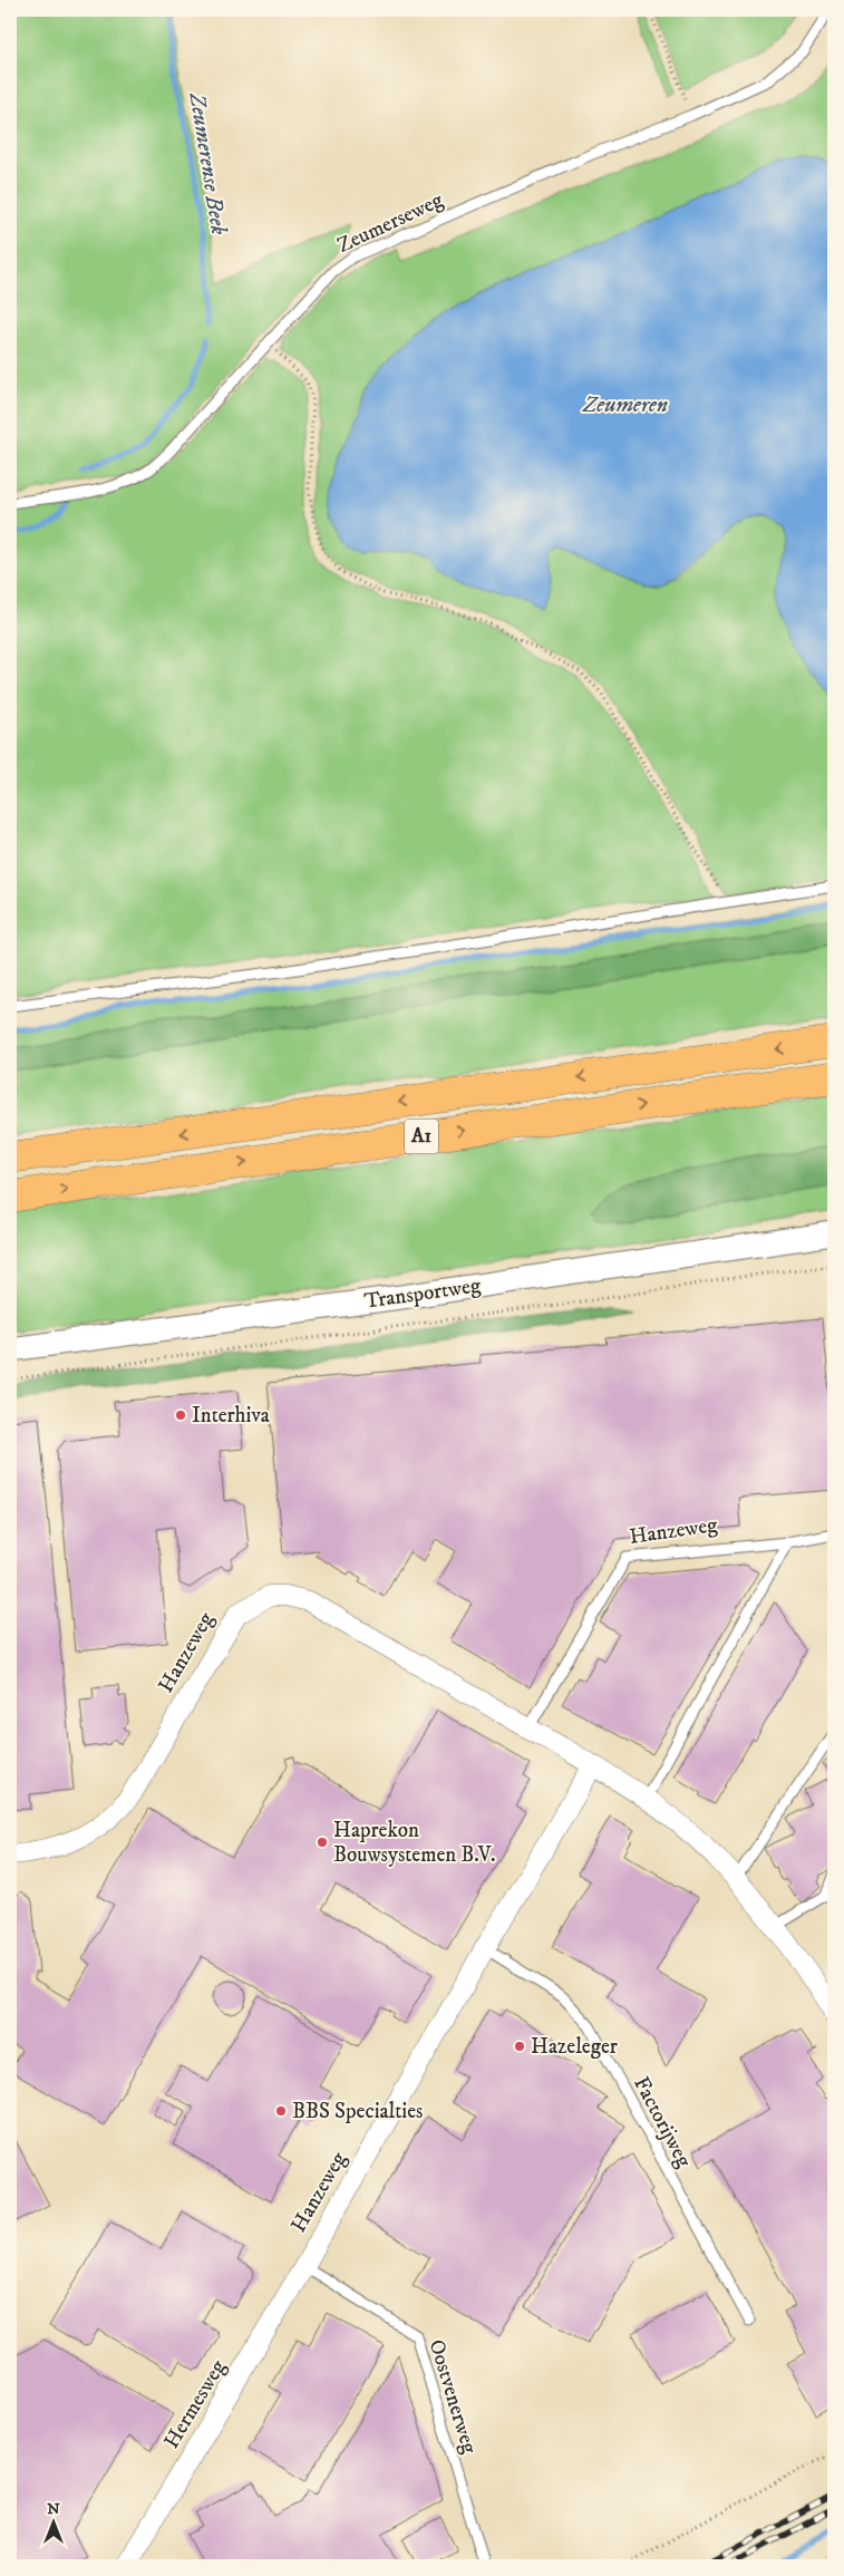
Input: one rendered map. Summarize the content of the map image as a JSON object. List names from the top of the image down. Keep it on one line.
{"streets":{"highway":["A1"],"street":["Transportweg","Hanzeweg","Hermesweg"],"lane":["Zeumerseweg","Factorijweg","Oostvenerweg"]},"crossings":[["Hanzeweg","Factorijweg"],["Hanzeweg","Oostvenerweg"],["Hanzeweg","Hermesweg"],["Oostvenerweg","Hermesweg"]],"water":["Zeumerense Beek","Zeumeren"],"places":["Interhiva","Haprekon Bouwsystemen B.V.","Hazeleger","BBS Specialties"],"north":"top"}
